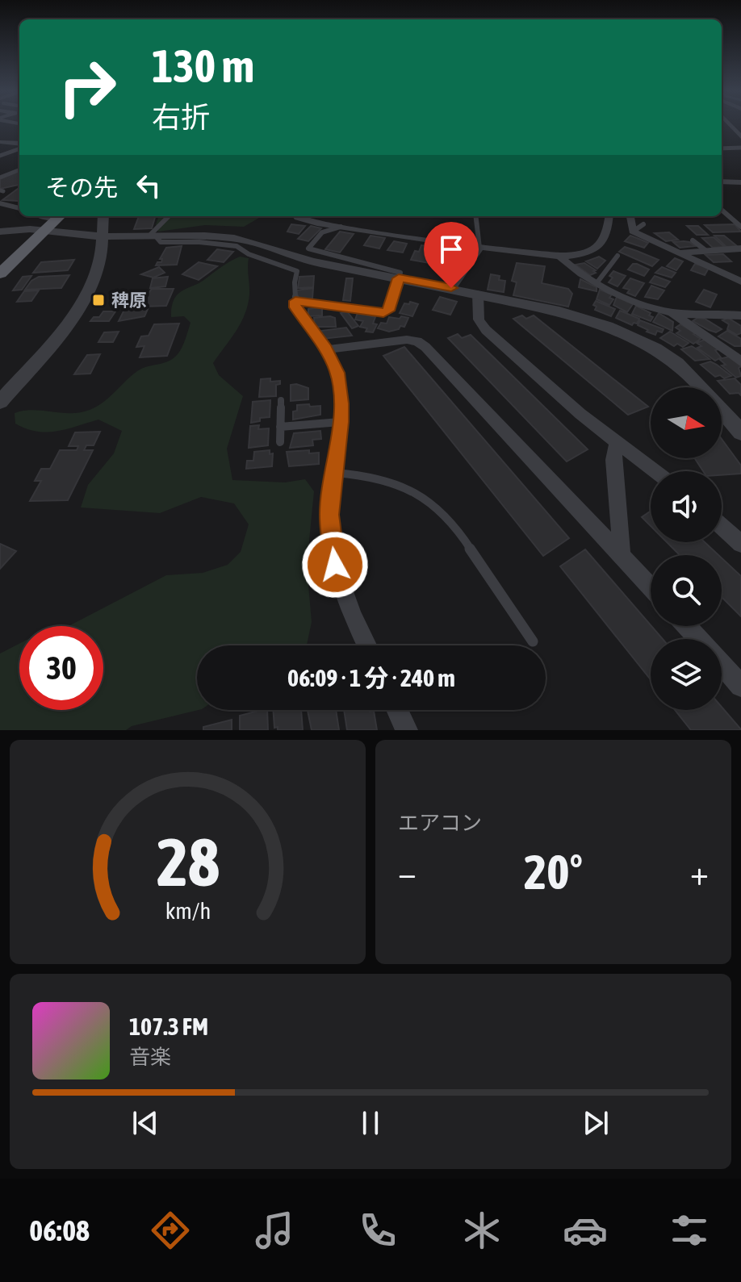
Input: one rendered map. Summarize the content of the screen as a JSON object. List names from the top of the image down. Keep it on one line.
{"places":{"transit":["稗原"]},"north":"right","page":{"turn":["130 m","右折"],"then":"その先","limit":"30","trip":"06:09 · 1 分 · 240 m","tile":"エアコン","heat":["−","20°","+"],"song":["107.3 FM","音楽"],"tabs":"06:08","gauge":["28","km/h"]}}
